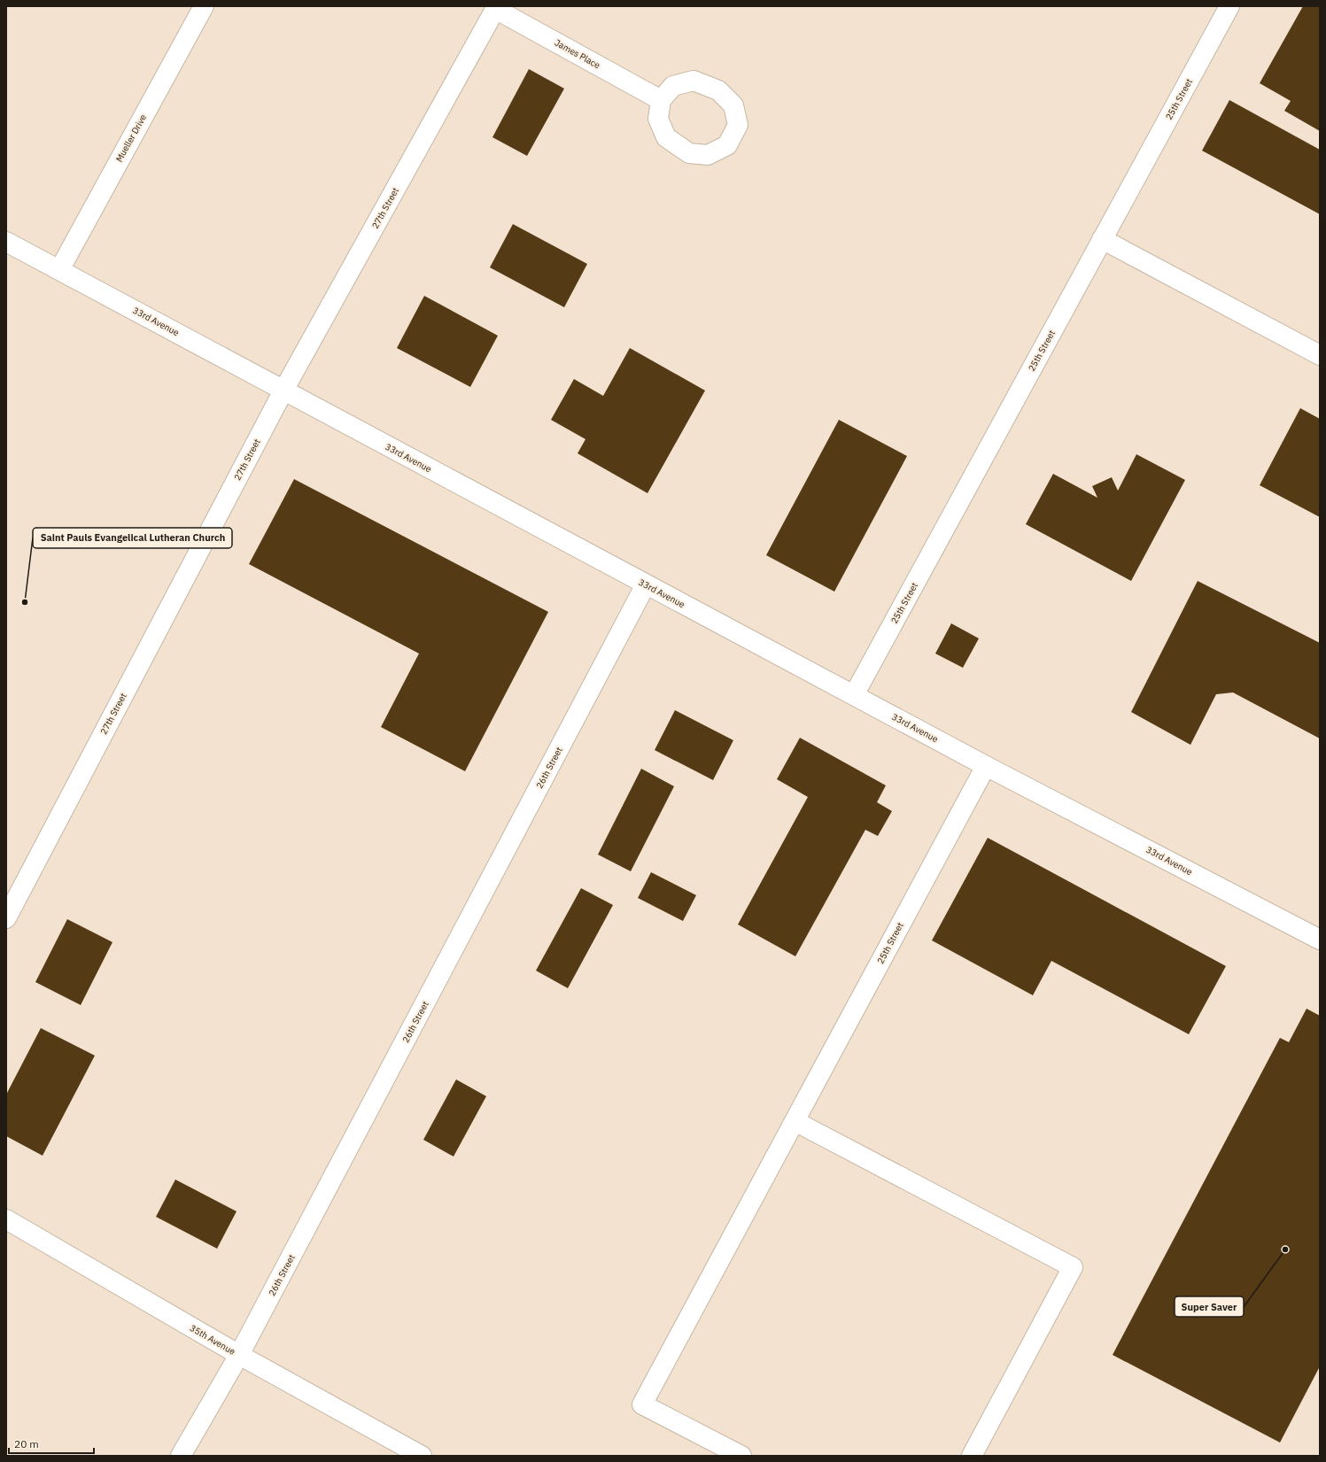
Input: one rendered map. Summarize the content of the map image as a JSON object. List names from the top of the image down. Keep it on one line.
{"streets":{"street":["James Place","25th Street","Mueller Drive","27th Street","33rd Avenue","26th Street","35th Avenue"]},"crossings":[["James Place","27th Street"],["25th Street","33rd Avenue"],["Mueller Drive","33rd Avenue"],["27th Street","33rd Avenue"],["33rd Avenue","26th Street"],["26th Street","35th Avenue"]],"places":["Saint Pauls Evangelical Lutheran Church","Super Saver"],"scale_bar":"20 m"}
